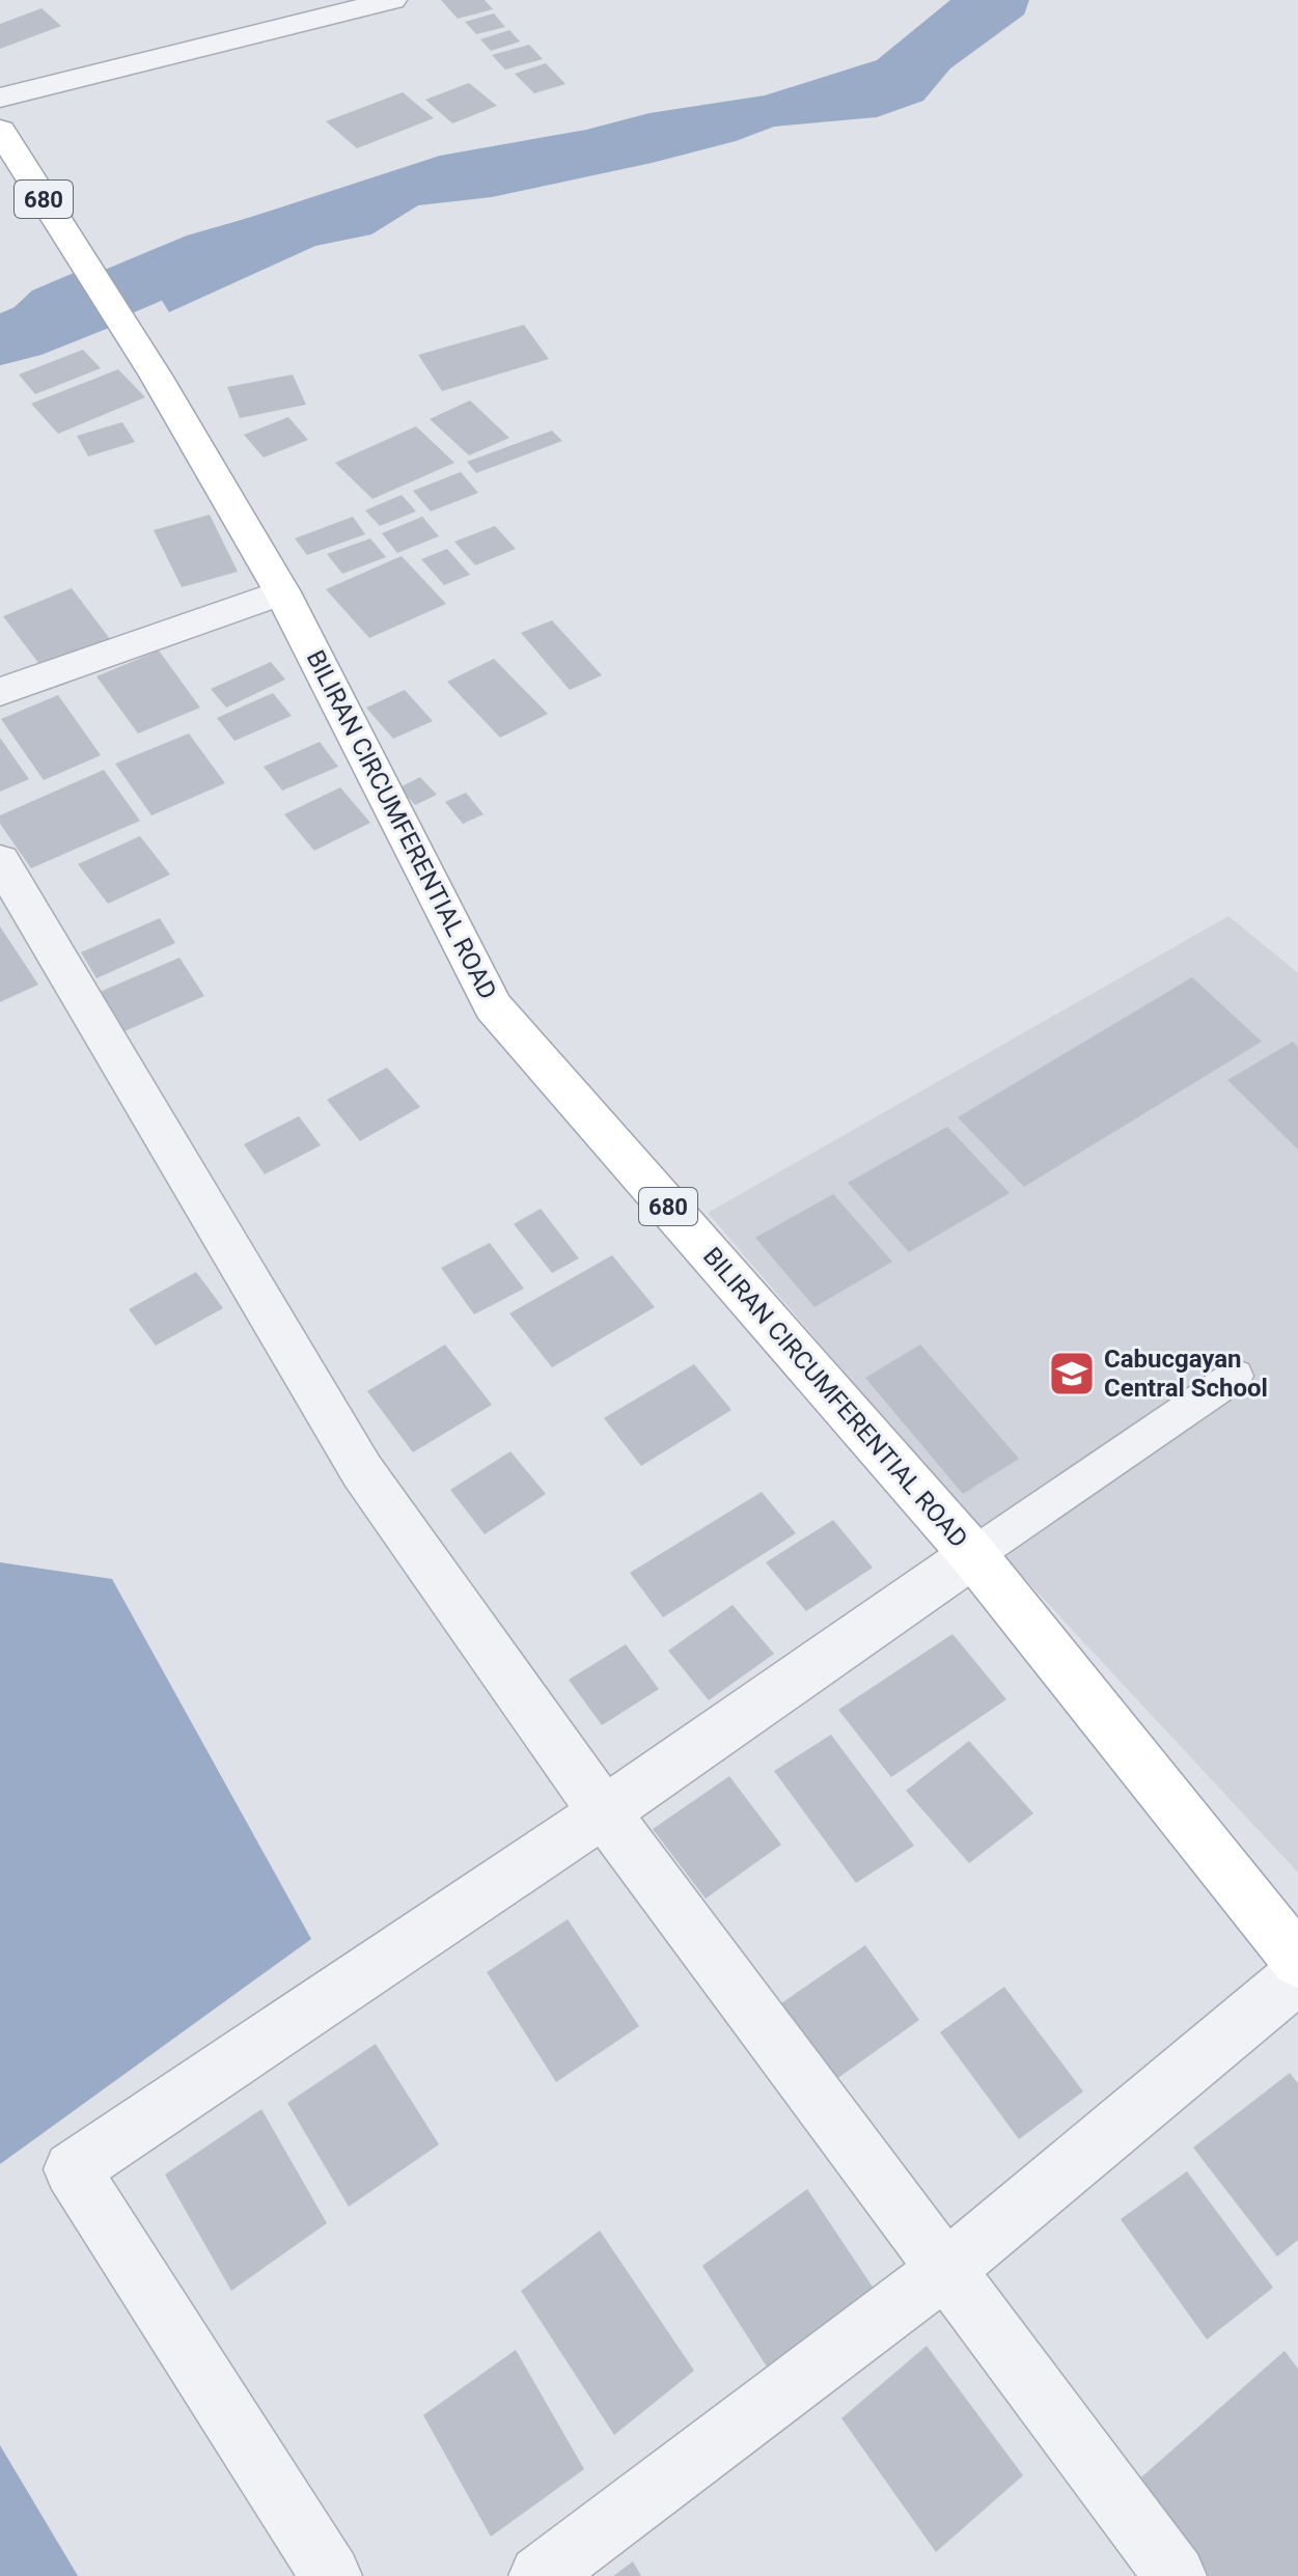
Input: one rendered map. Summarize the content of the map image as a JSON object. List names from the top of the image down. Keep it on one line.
{"streets":{"main road":["680","BILIRAN CIRCUMFERENTIAL ROAD"]},"places":{"school or university":["Cabucgayan Central School"]}}
